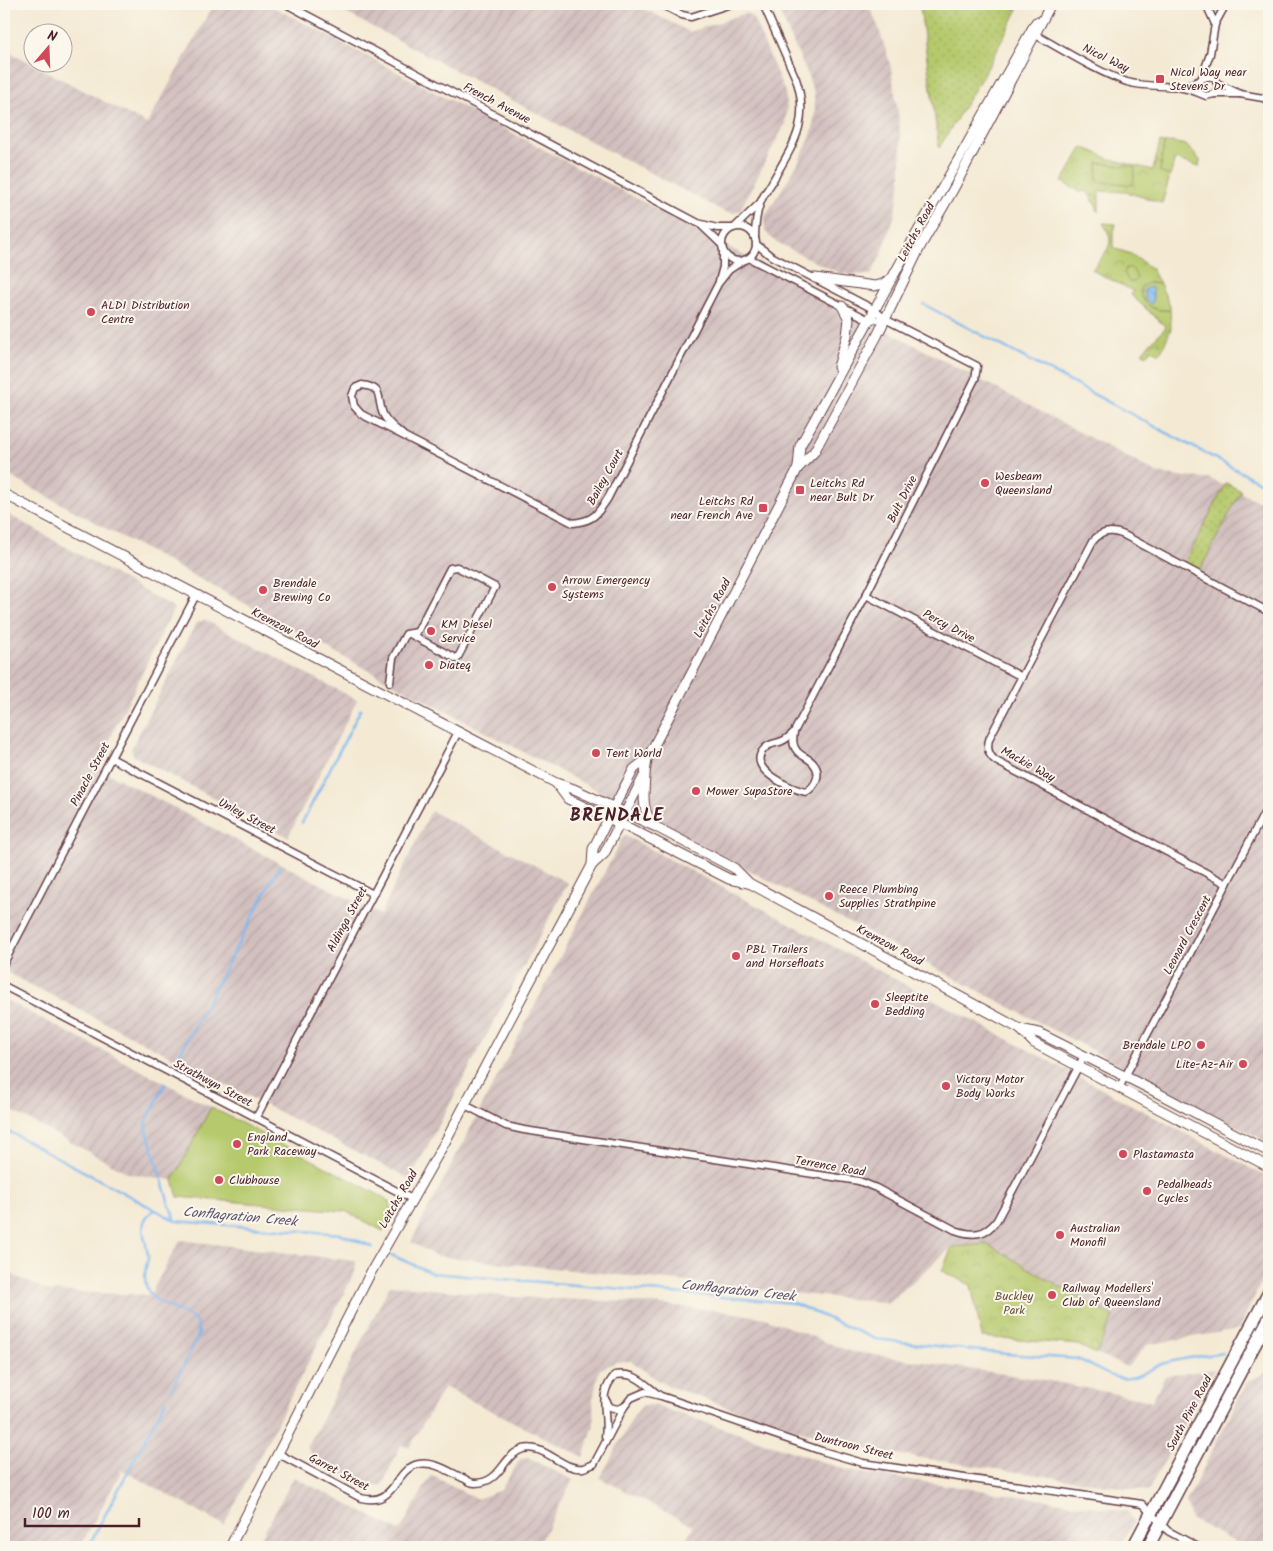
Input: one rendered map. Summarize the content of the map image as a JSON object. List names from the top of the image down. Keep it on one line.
{"streets":{"highway":["South Pine Road"],"street":["Nicol Way","French Avenue","Leitchs Road","Bailey Court","Bult Drive","Percy Drive","Kremzow Road","Mackie Way","Pinacle Street","Unley Street","Aldinga Street","Leonard Crescent","Strathwyn Street","Terrence Road","Duntroon Street","Garret Street"]},"crossings":[["Nicol Way","Leitchs Road"],["French Avenue","Bailey Court"],["Leitchs Road","Bult Drive"],["Leitchs Road","Kremzow Road"],["Leitchs Road","Strathwyn Street"],["Leitchs Road","Terrence Road"],["Leitchs Road","Garret Street"],["Bult Drive","Percy Drive"],["Percy Drive","Mackie Way"],["Kremzow Road","Pinacle Street"],["Kremzow Road","Aldinga Street"],["Kremzow Road","Leonard Crescent"],["Kremzow Road","Terrence Road"],["Mackie Way","Leonard Crescent"],["Pinacle Street","Unley Street"],["Unley Street","Aldinga Street"],["Aldinga Street","Strathwyn Street"],["South Pine Road","Duntroon Street"],["Duntroon Street","Garret Street"]],"districts":["BRENDALE"],"water":["Conflagration Creek"],"parks":["Buckley Park"],"places":{"transit":["Nicol Way near Stevens Dr","Leitchs Rd near Bult Dr","Leitchs Rd near French Ave"],"other":["ALDI Distribution Centre","Wesbeam Queensland","Arrow Emergency Systems","Brendale Brewing Co","KM Diesel Service","Diateq","Tent World","Mower SupaStore","Reece Plumbing Supplies Strathpine","PBL Trailers and Horsefloats","Sleeptite Bedding","Brendale LPO","Lite-Az-Air","Victory Motor Body Works","England Park Raceway","Plastamasta","Clubhouse","Pedalheads Cycles","Australian Monofil","Railway Modellers' Club of Queensland"]},"scale_bar":"100 m","north":"top"}
